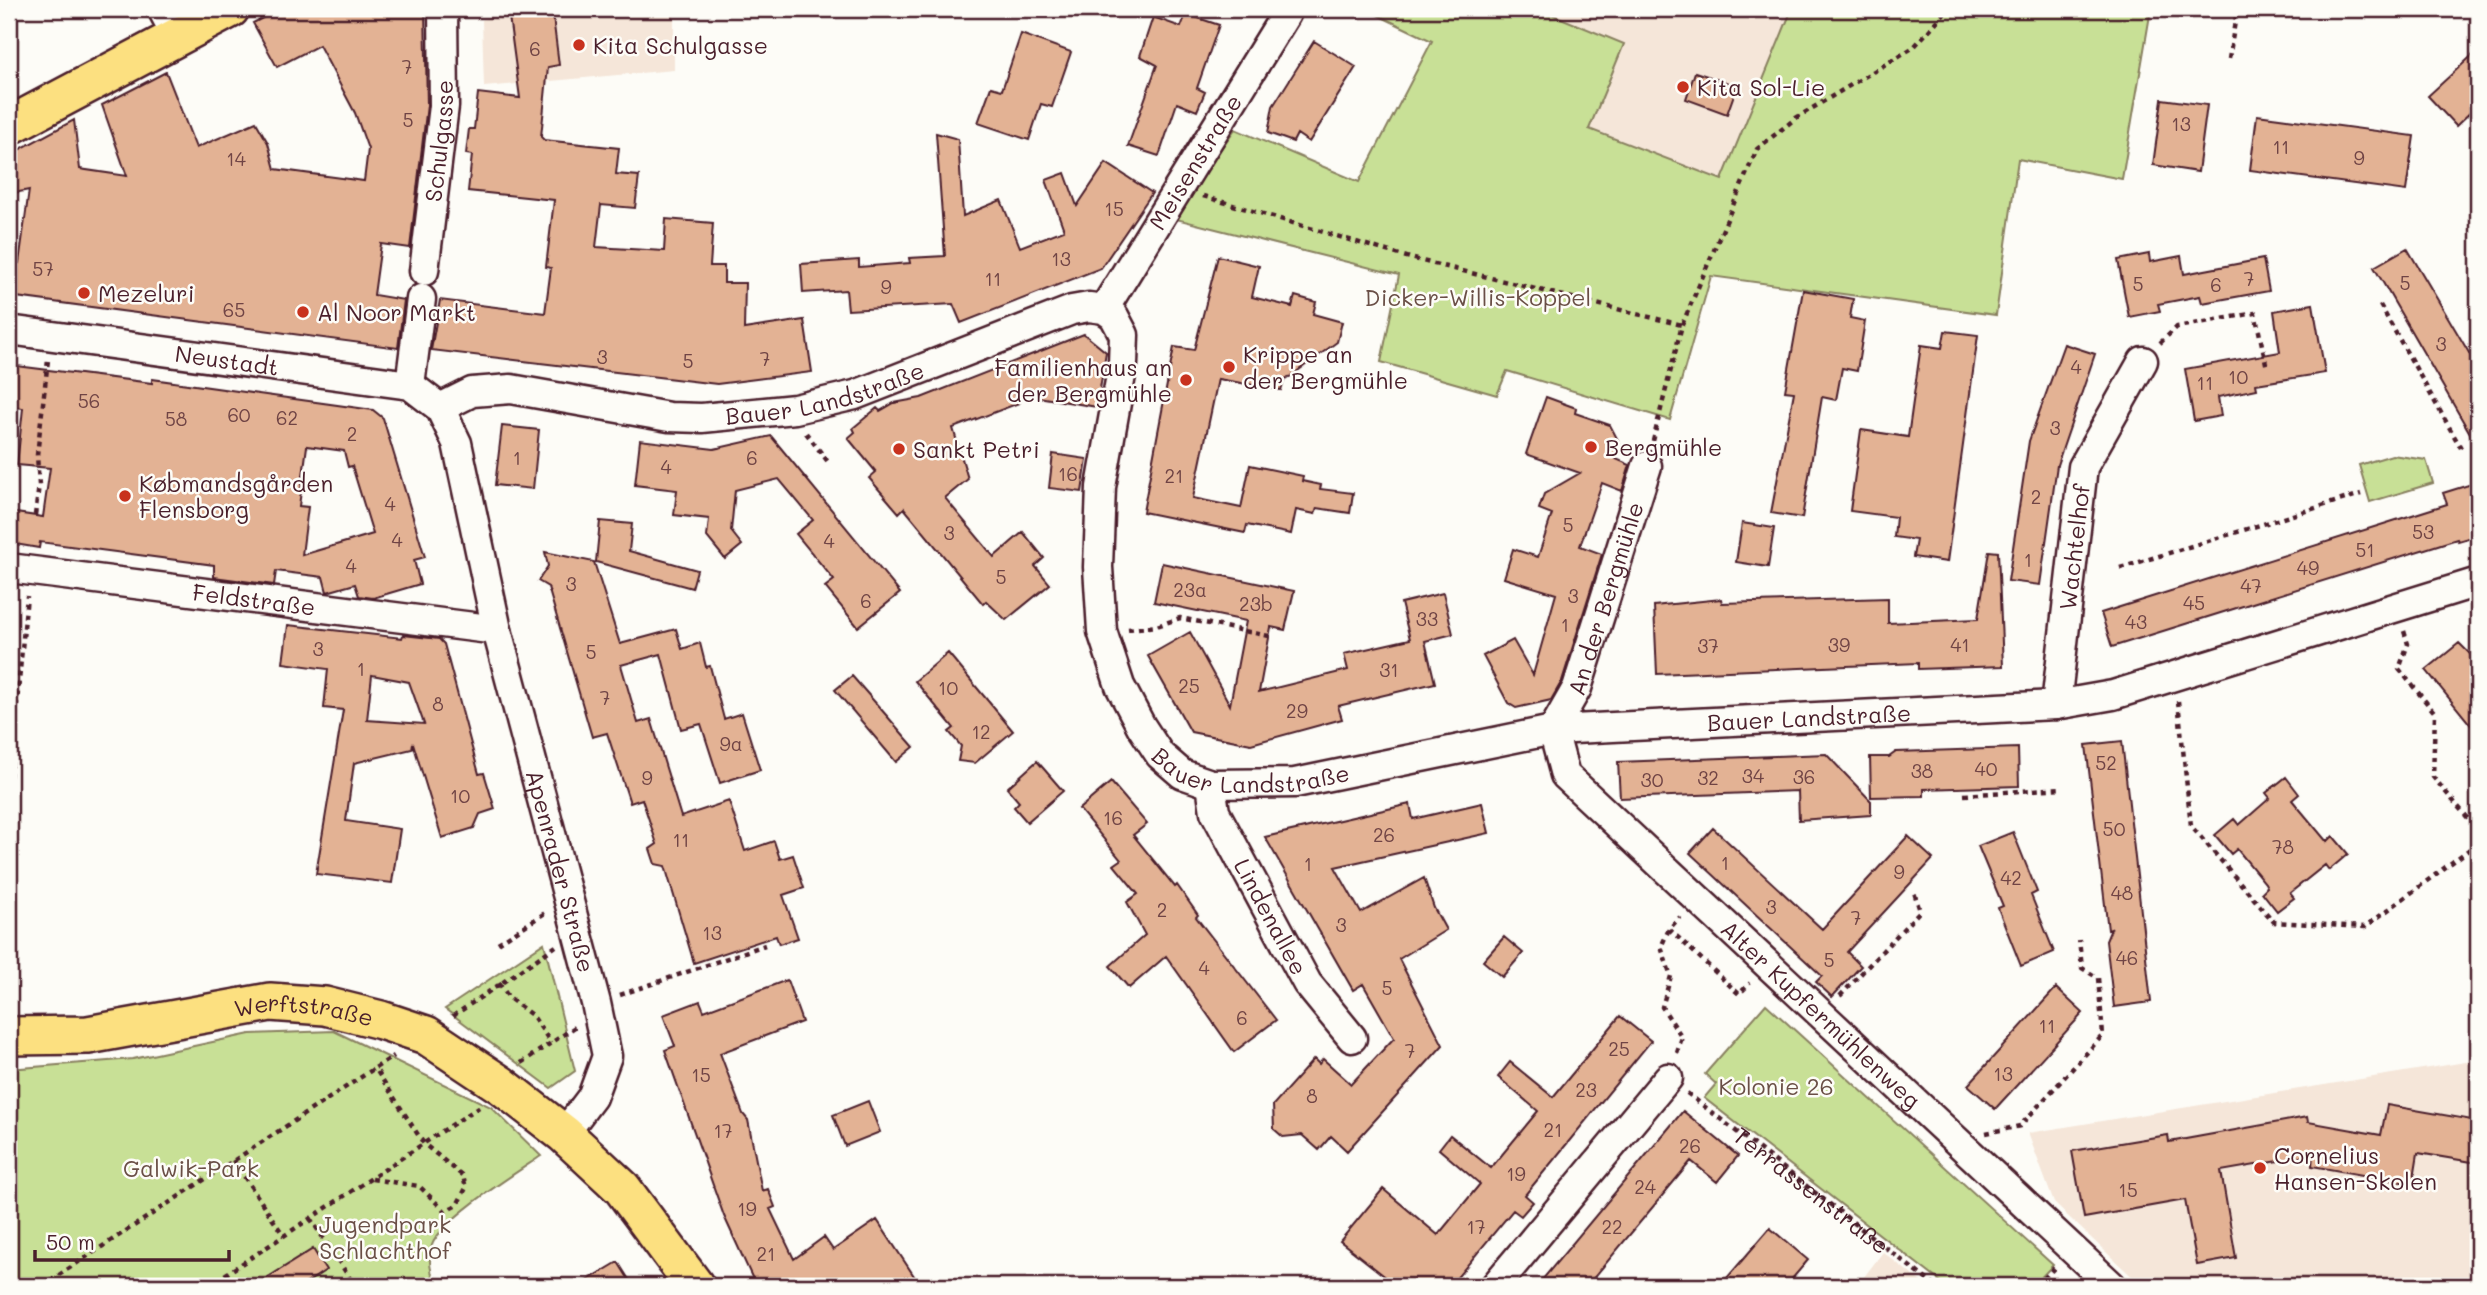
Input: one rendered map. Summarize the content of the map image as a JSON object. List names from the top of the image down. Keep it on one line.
{"streets":{"main road":["Werftstraße"],"street":["Schulgasse","Meisenstraße","Neustadt","Bauer Landstraße","Wachtelhof","Feldstraße","An der Bergmühle","Apenrader Straße","Lindenallee","Alter Kupfermühlenweg"],"path":["Terrassenstraße"]},"crossings":[["Meisenstraße","Bauer Landstraße"],["Neustadt","Bauer Landstraße"],["Neustadt","Apenrader Straße"],["Bauer Landstraße","Wachtelhof"],["Bauer Landstraße","An der Bergmühle"],["Bauer Landstraße","Apenrader Straße"],["Bauer Landstraße","Lindenallee"],["Bauer Landstraße","Alter Kupfermühlenweg"],["Feldstraße","Apenrader Straße"],["An der Bergmühle","Alter Kupfermühlenweg"],["Apenrader Straße","Werftstraße"]],"parks":["Dicker-Willis-Koppel","Kolonie 26","Galwik-Park","Jugendpark Schlachthof"],"places":["Kita Schulgasse","Kita Sol-Lie","Mezeluri","Al Noor Markt","Krippe an der Bergmühle","Familienhaus an der Bergmühle","Bergmühle","Sankt Petri","Købmandsgården Flensborg","Cornelius Hansen-Skolen"],"house_numbers":["6","7","5","13","11","9","14","15","13","57","11","7","5","5","6","9","65","3","3","7","5","4","10","11","56","60","62","58","3","2","1","6","4","16","21","2","4","5","53","3","4","4","51","1","4","49","5","3","47","23a","3","6","45","23b","33","43","1","39","41","37","3","5","1","31","25","10","7","8","29","12","9a","52","40","38","34","36","9","32","30","10","16","50","26","11","78","1","1","9","42","48","3","2","7","3","13","46","5","4","5","6","11","25","7","13","15","23","8","21","17","26","19","24","15","19","17","22","21"],"scale_bar":"50 m"}
